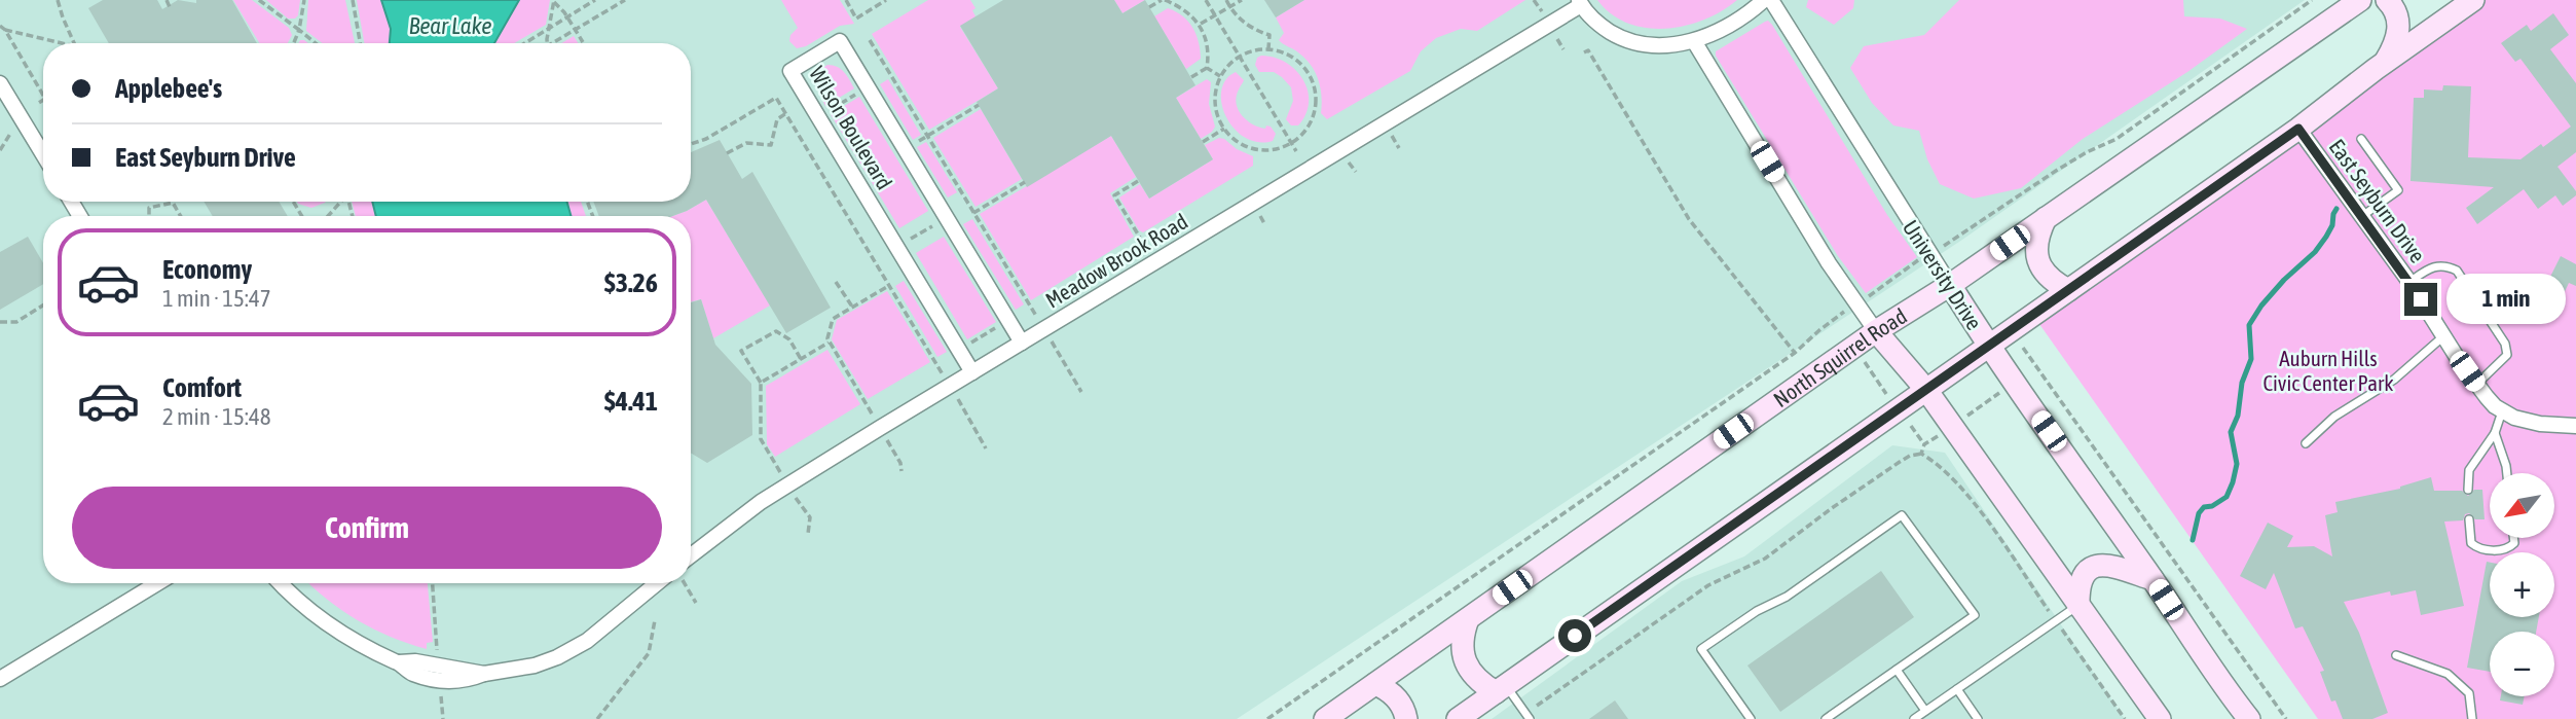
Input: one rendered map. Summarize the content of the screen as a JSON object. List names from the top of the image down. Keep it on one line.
{"streets":{"main road":["University Drive","North Squirrel Road"],"street":["Wilson Boulevard","East Seyburn Drive","Meadow Brook Road"]},"crossings":[["Wilson Boulevard","Meadow Brook Road"],["University Drive","North Squirrel Road"]],"water":["Bear Lake"],"parks":["Auburn Hills Civic Center Park"],"north":"bottom left","page":{"banner":["Applebee's","East Seyburn Drive"],"list":[{"name":"Economy","note":"1 min · 15:47","value":"$3.26"},{"name":"Comfort","note":"2 min · 15:48","value":"$4.41"}],"bubble":"1 min","buttons":"Confirm","map_buttons":["+","−"]}}
